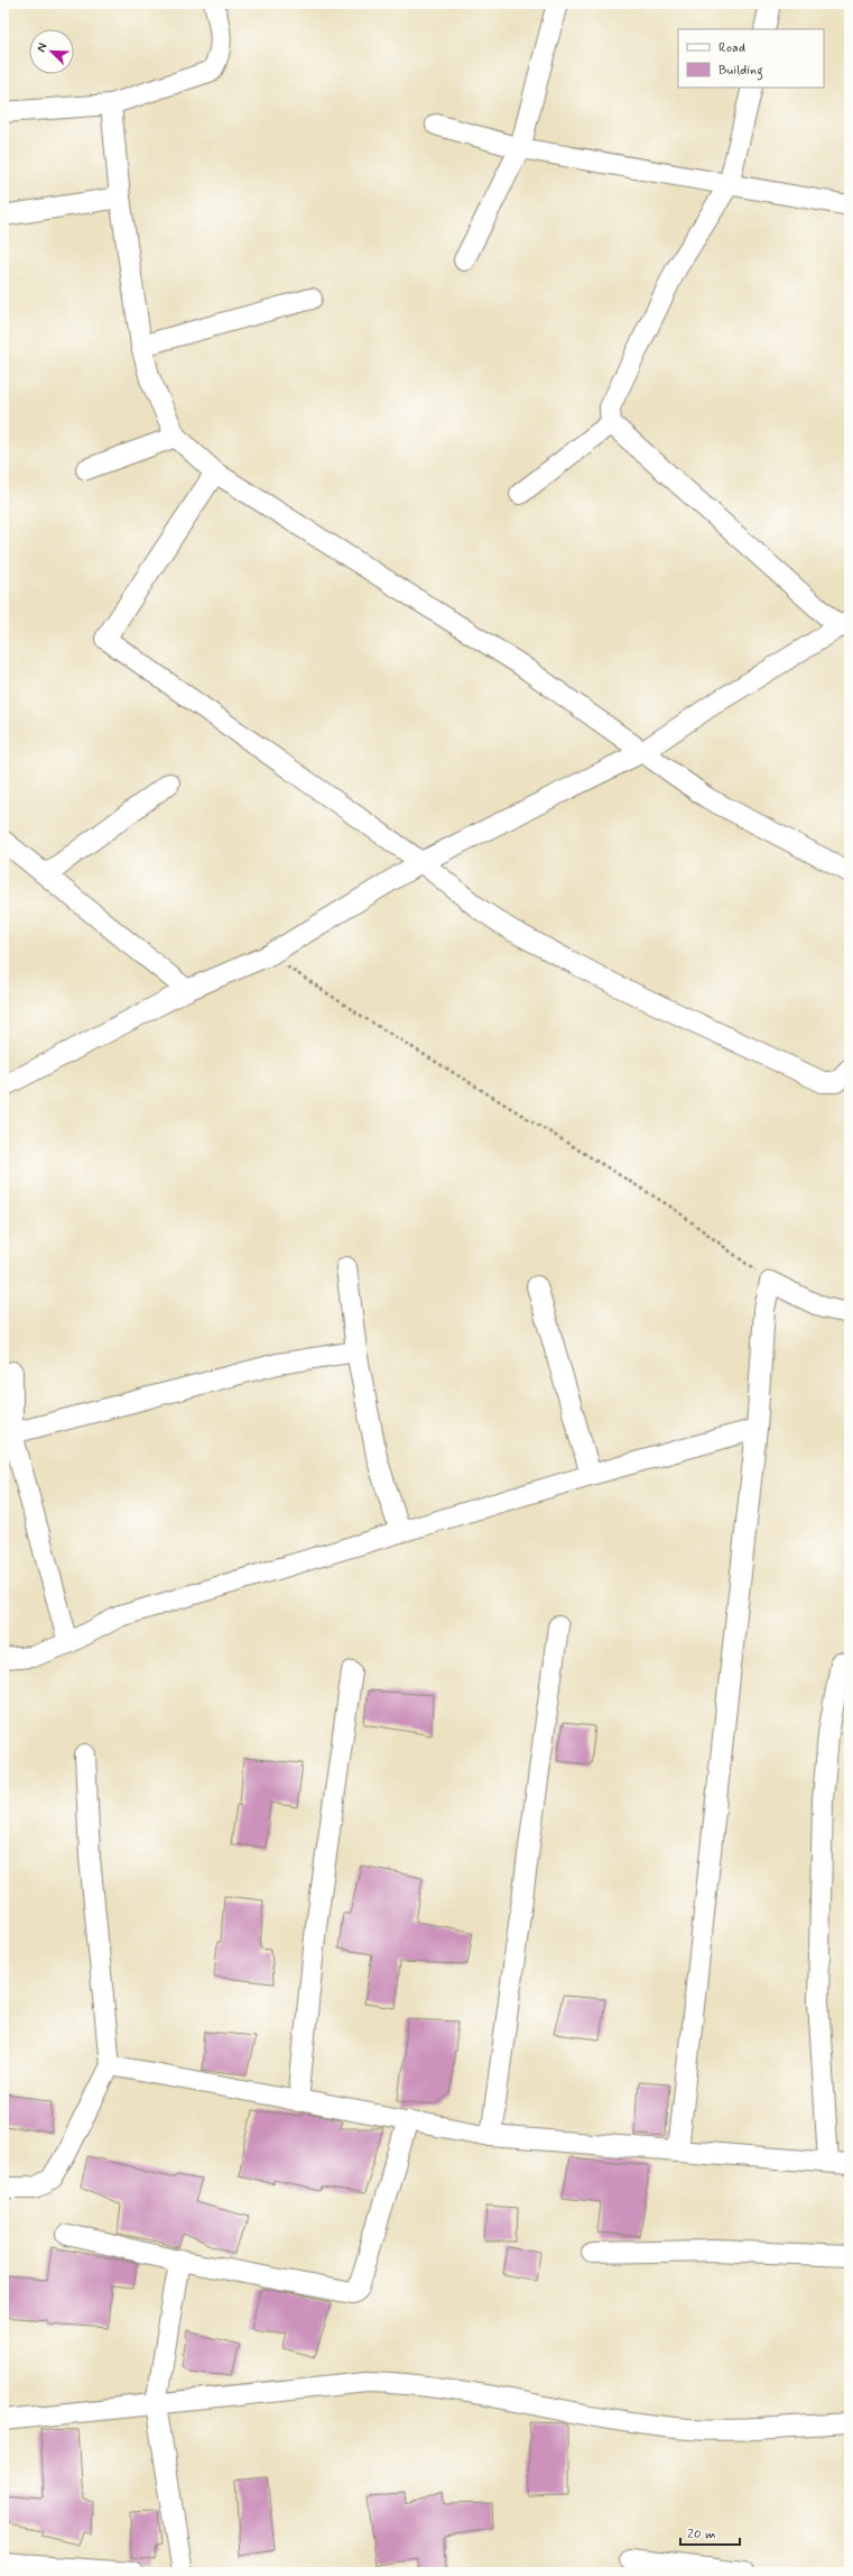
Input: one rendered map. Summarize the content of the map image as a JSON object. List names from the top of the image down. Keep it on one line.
{"legend":["Road","Building"],"scale_bar":"20 m","north":"top left"}
